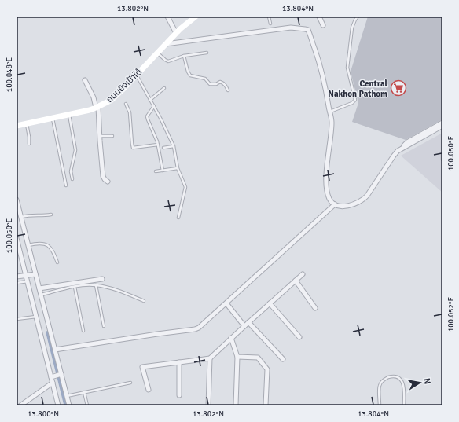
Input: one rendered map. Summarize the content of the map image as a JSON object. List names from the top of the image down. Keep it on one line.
{"streets":{"main road":["ถนนยิงเป้าใต้"]},"places":{"supermarket":["Central Nakhon Pathom"]},"north":"right","coordinates":["13.802°N","13.804°N","100.048°E","100.050°E","100.052°E","13.800°N"]}
